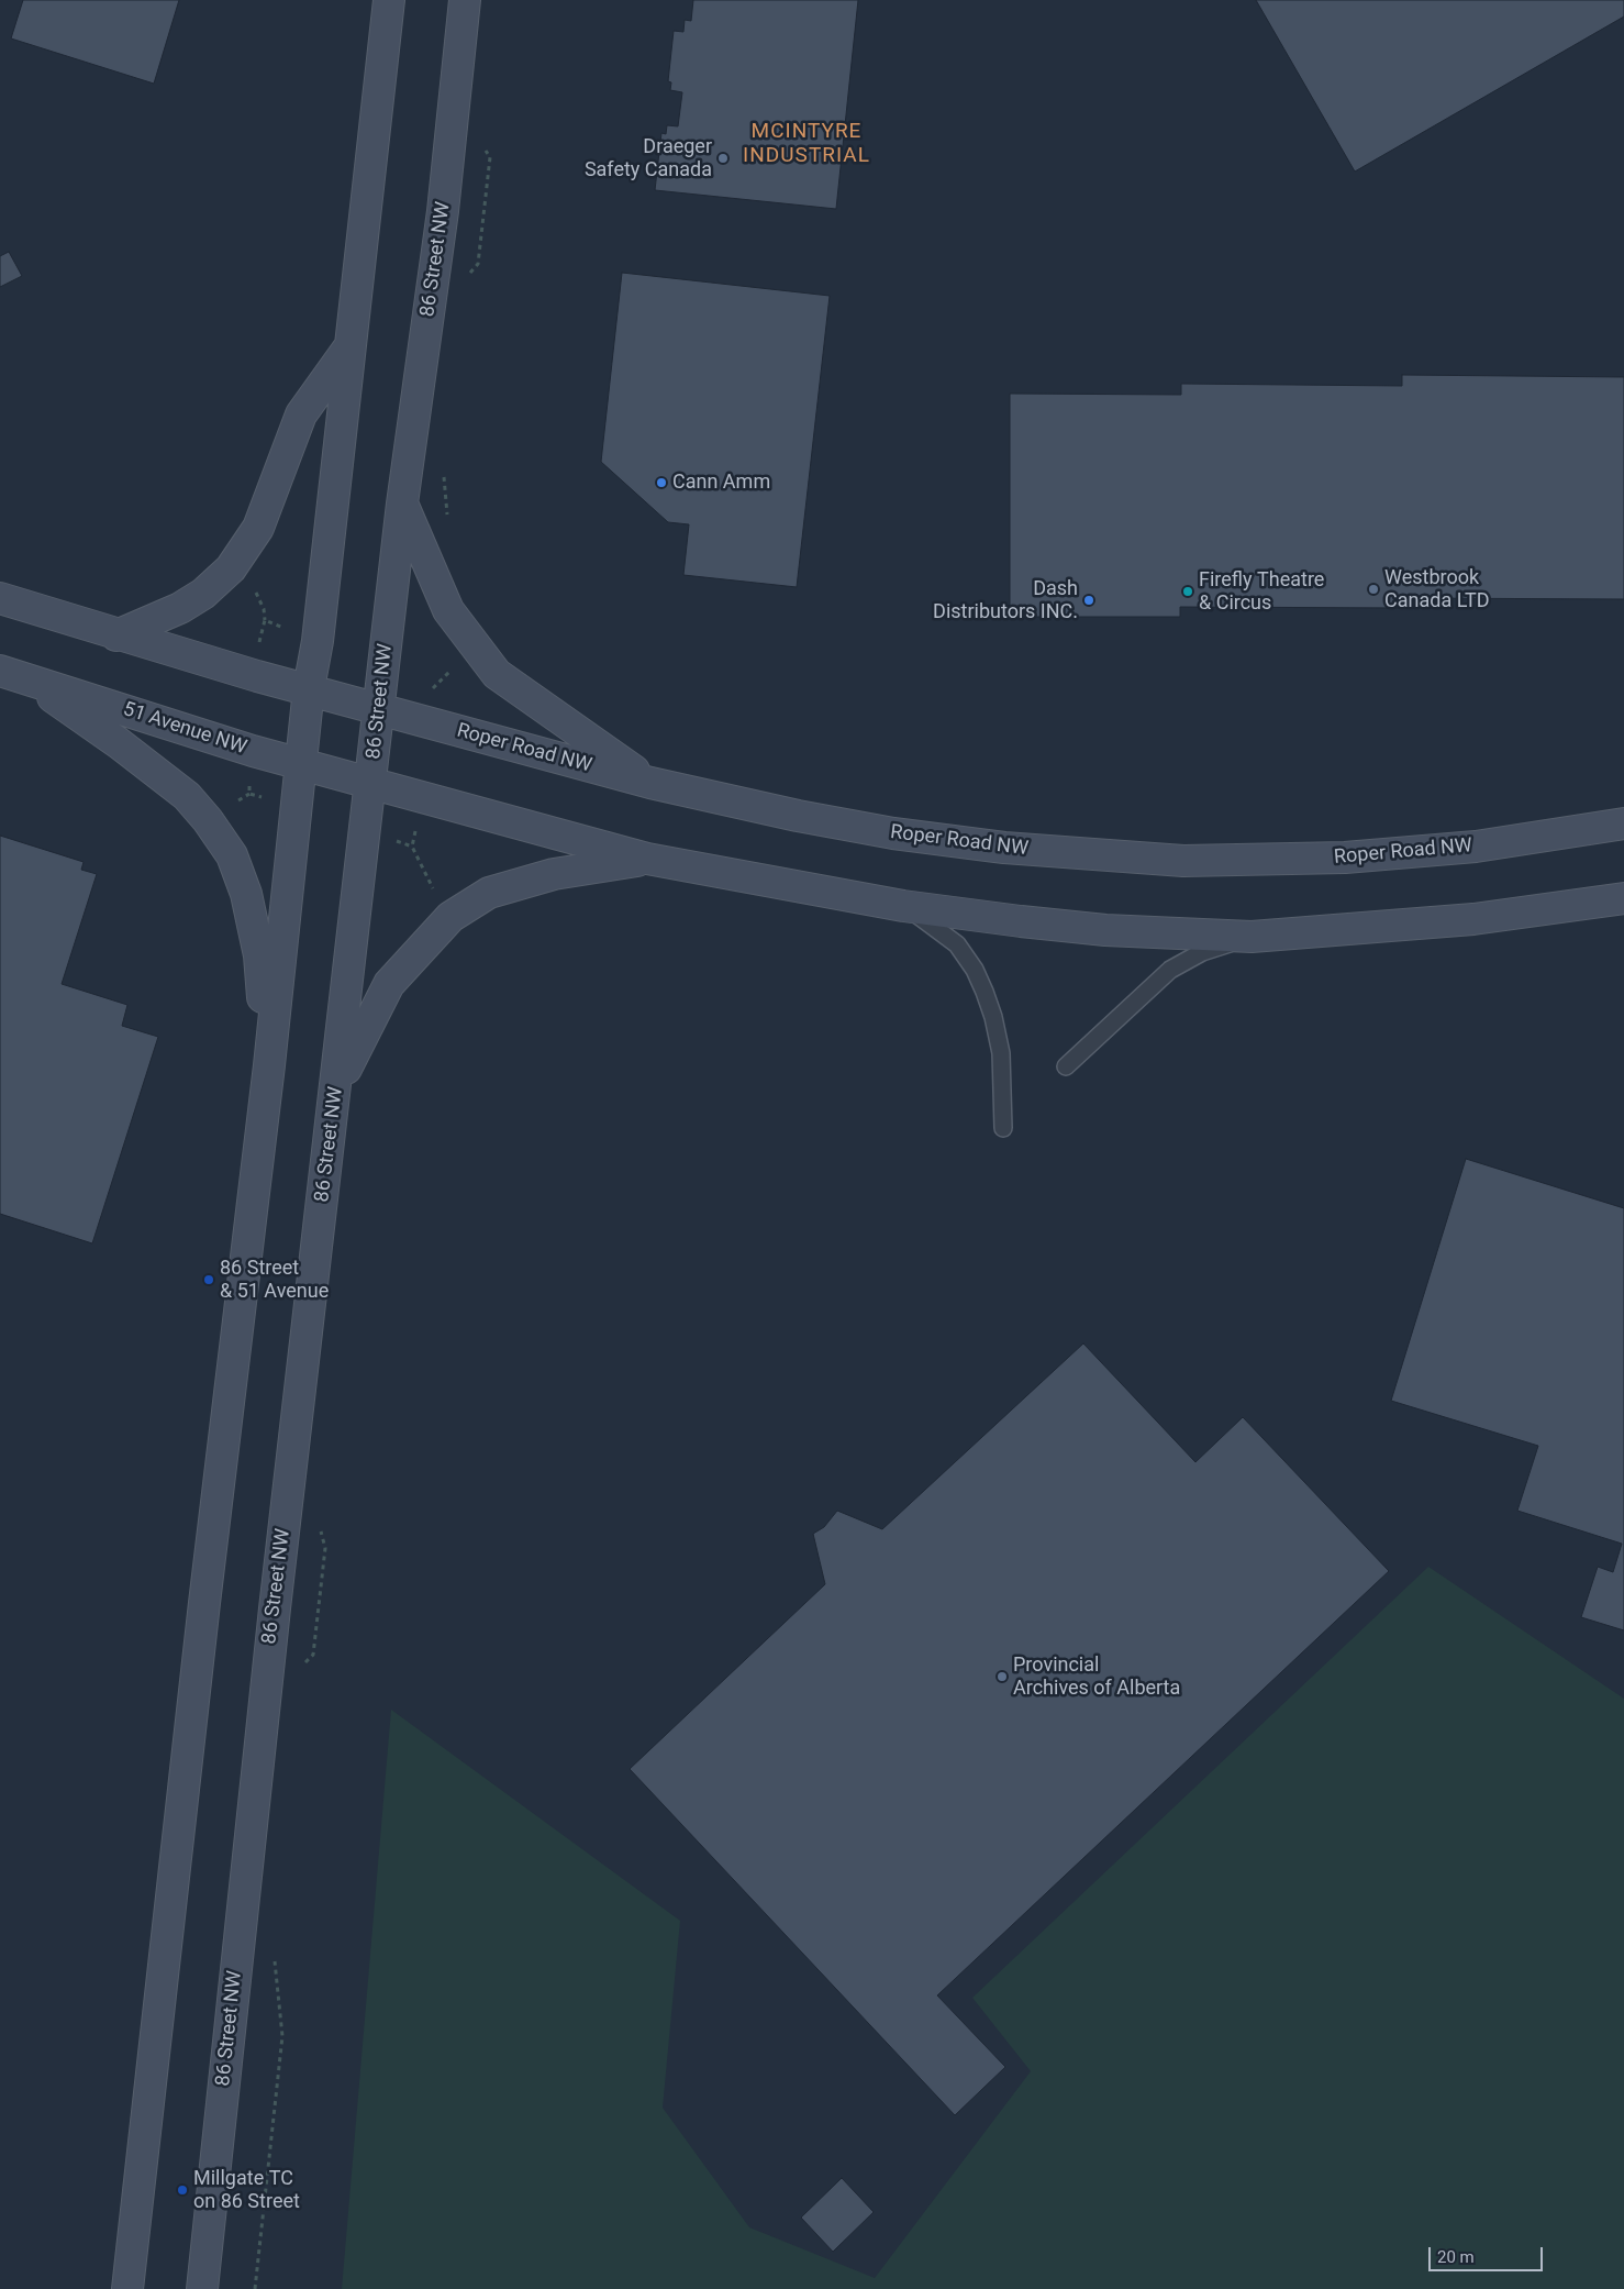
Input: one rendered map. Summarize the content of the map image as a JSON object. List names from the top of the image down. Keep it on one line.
{"streets":{"main road":["86 Street NW","51 Avenue NW","Roper Road NW"]},"crossings":[["86 Street NW","51 Avenue NW"],["86 Street NW","Roper Road NW"]],"districts":["MCINTYRE INDUSTRIAL"],"places":["Draeger Safety Canada","Cann Amm","Westbrook Canada LTD","Firefly Theatre & Circus","Dash Distributors INC.","86 Street & 51 Avenue","Provincial Archives of Alberta","Millgate TC on 86 Street"],"scale_bar":"20 m"}
